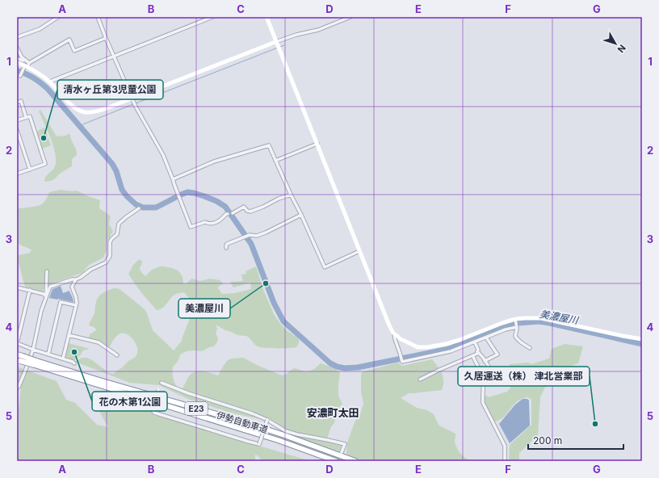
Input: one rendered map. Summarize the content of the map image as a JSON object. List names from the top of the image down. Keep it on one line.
{"streets":{"highway":["E23","伊勢自動車道"]},"districts":["安濃町太田"],"water":["美濃屋川"],"places":["清水ヶ丘第3児童公園","美濃屋川","花の木第1公園","久居運送（株） 津北営業部"],"scale_bar":"200 m","north":"bottom right","grid":{"columns":["A","B","C","D","E","F","G"],"rows":["1","2","3","4","5"]}}
